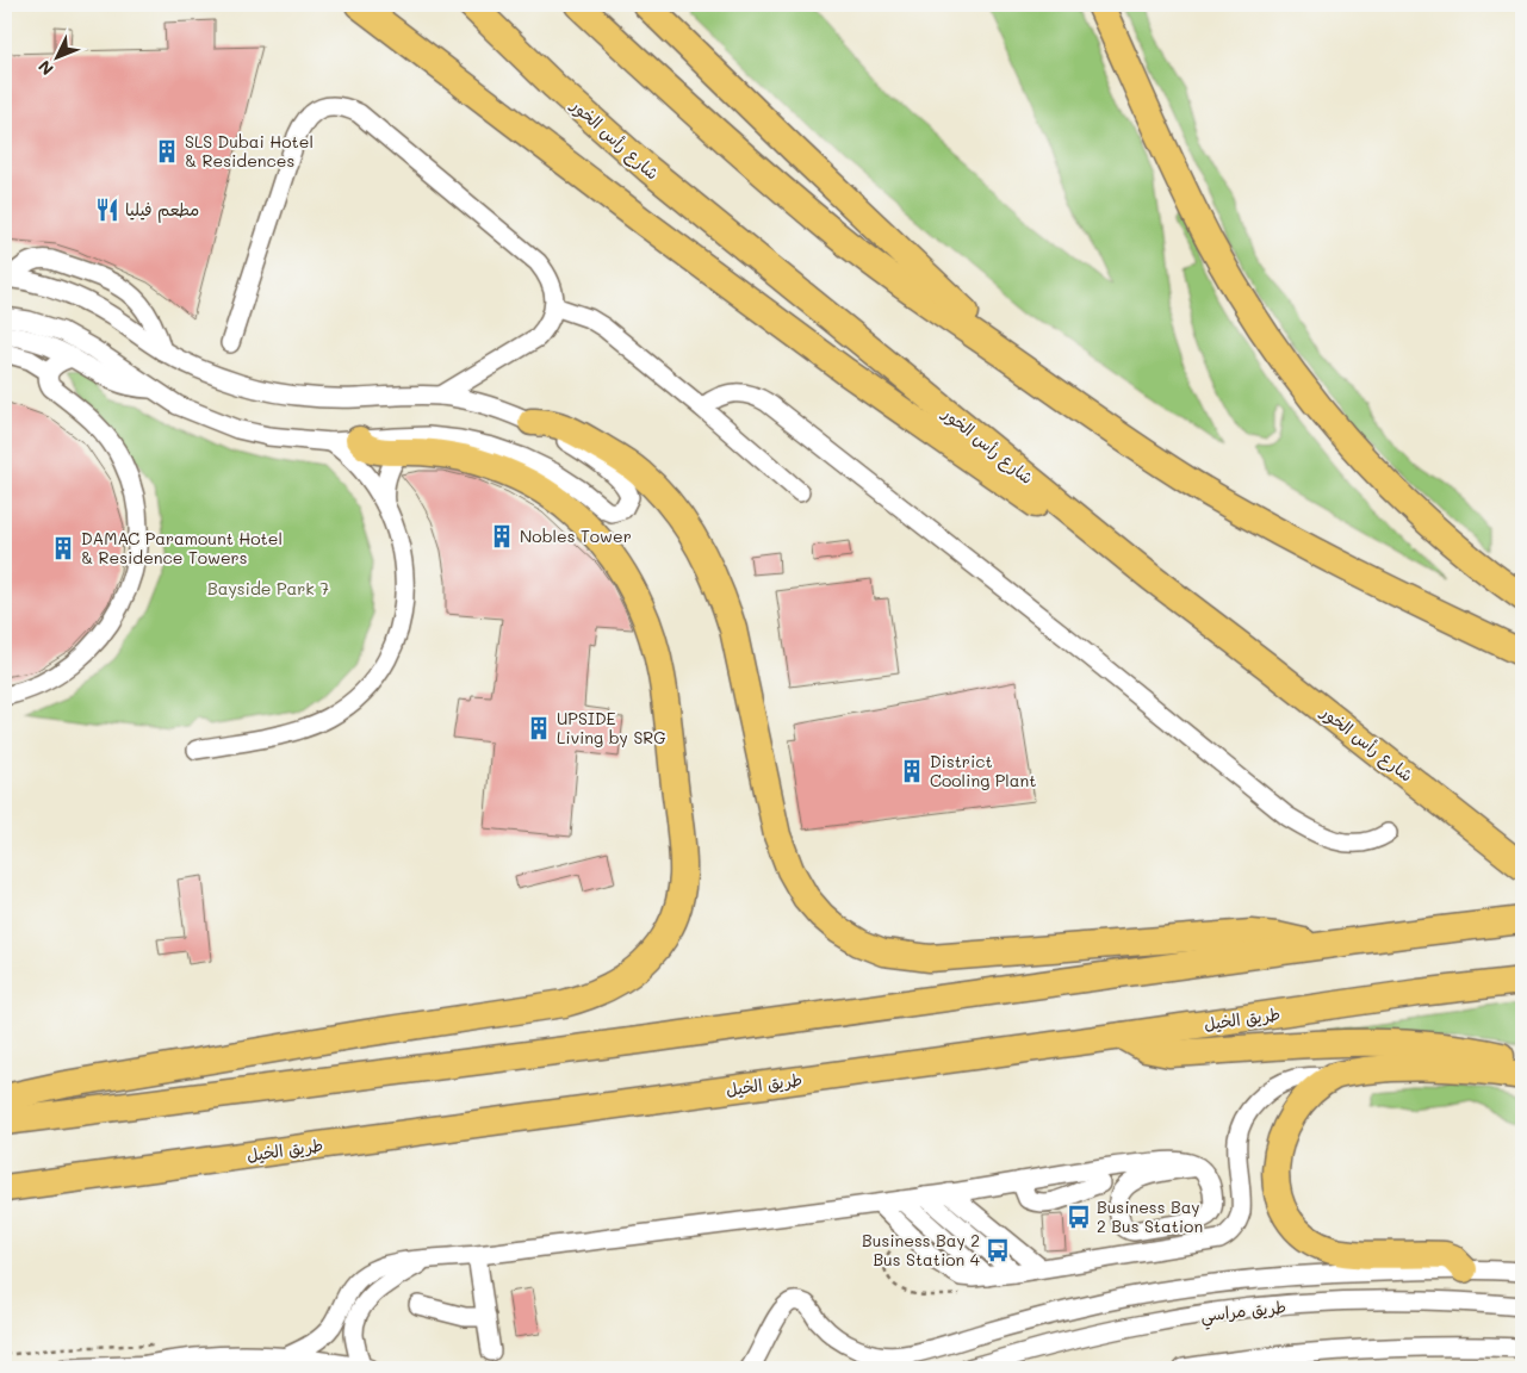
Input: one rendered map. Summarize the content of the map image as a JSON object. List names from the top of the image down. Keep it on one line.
{"streets":{"highway":["شارع رأس الخور","طريق الخيل"],"street":["طريق مراسي"]},"parks":["Bayside Park 7"],"places":{"building":["SLS Dubai Hotel & Residences","Nobles Tower","DAMAC Paramount Hotel & Residence Towers","UPSIDE Living by SRG","District Cooling Plant"],"restaurant":["مطعم فيليا"],"bus stop":["Business Bay 2 Bus Station","Business Bay 2 Bus Station 4"]},"north":"bottom left"}
